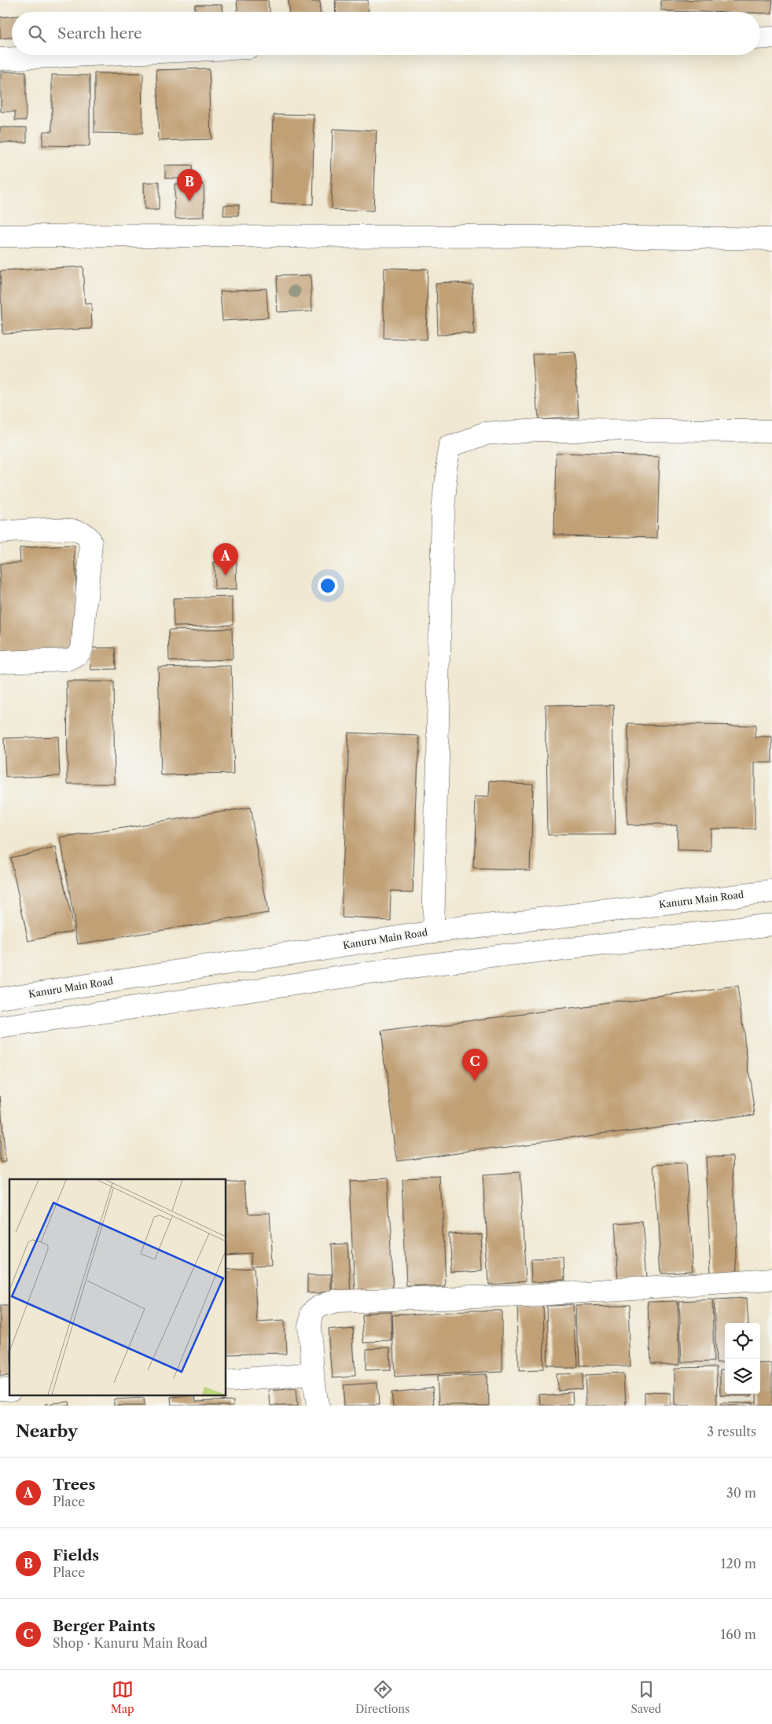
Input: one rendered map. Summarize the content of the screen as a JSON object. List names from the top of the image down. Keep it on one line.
{"streets":{"street":["Kanuru Main Road"]},"page":{"search":"Search here","pins":["B","A","C"],"heading":["Nearby","3 results"],"list":[{"mark":"A","name":"Trees","note":"Place","value":"30 m"},{"mark":"B","name":"Fields","note":"Place","value":"120 m"},{"mark":"C","name":"Berger Paints","note":"Shop · Kanuru Main Road","value":"160 m"}],"nav":["Map","Directions","Saved"]}}
